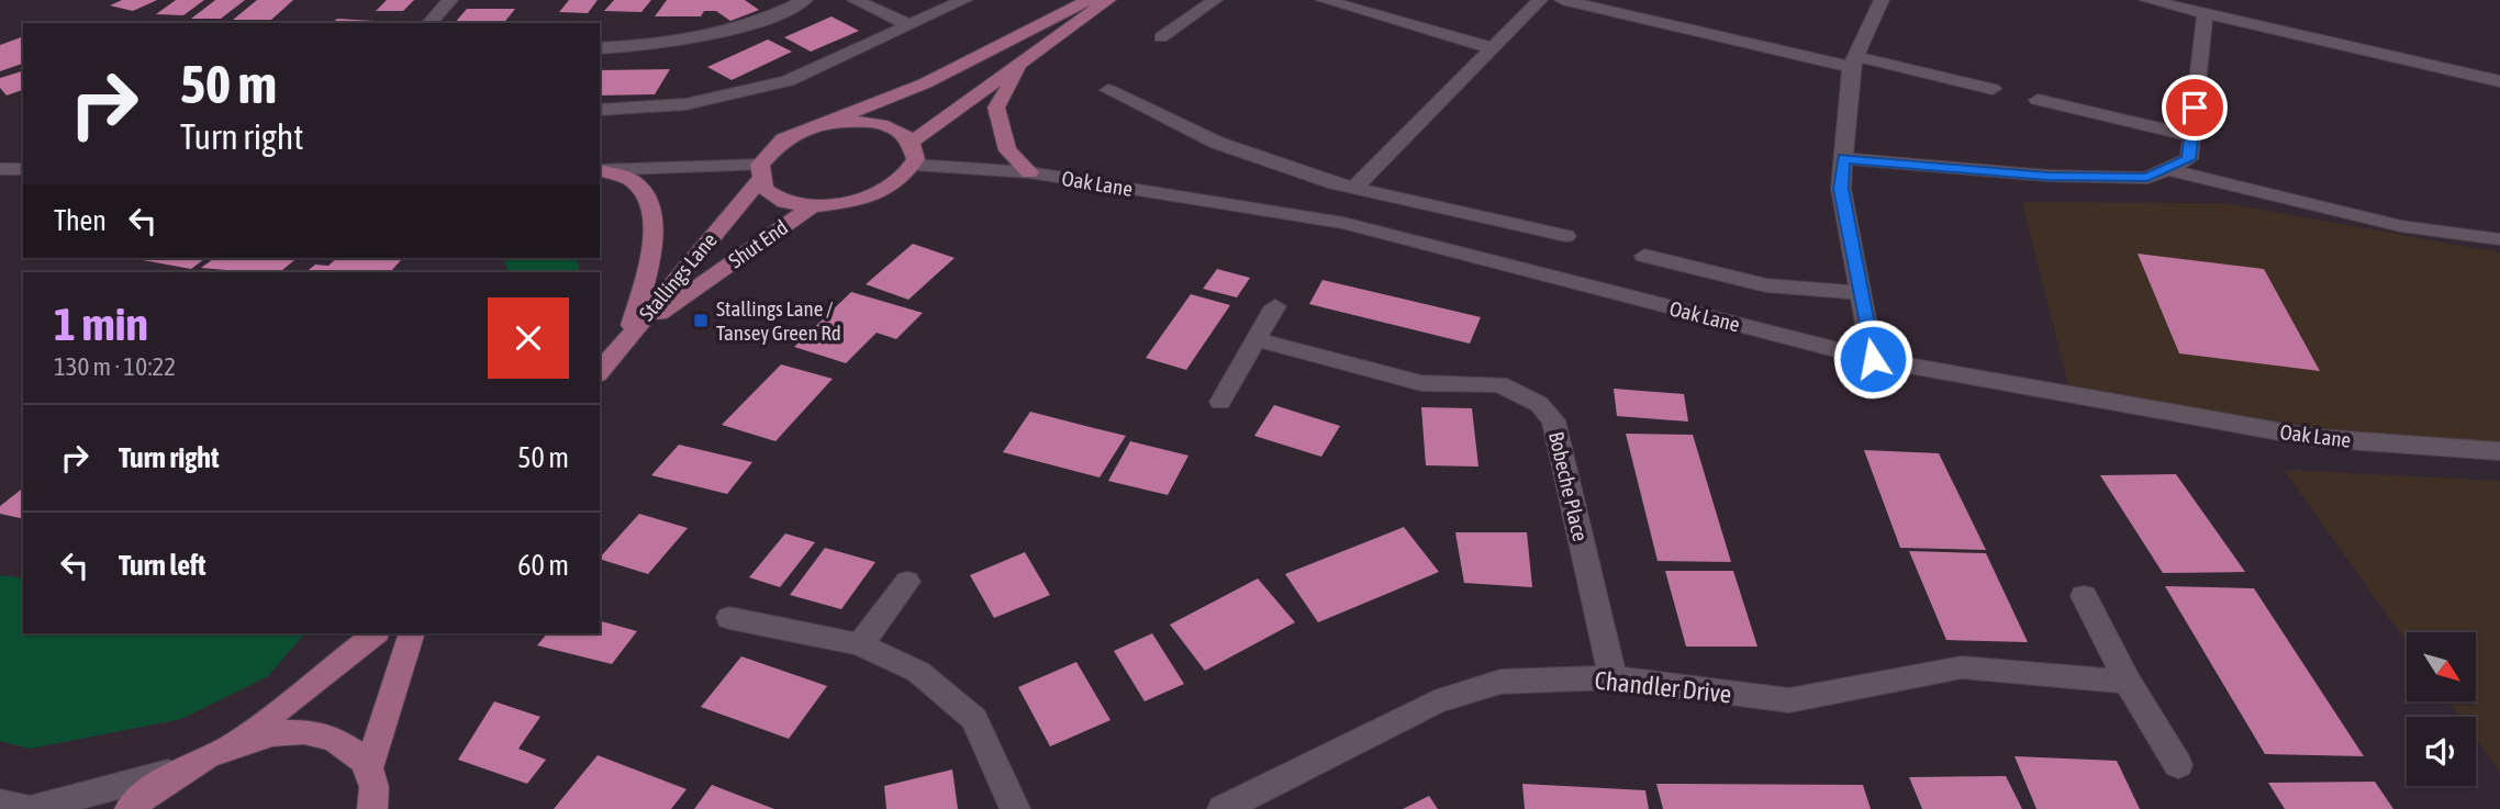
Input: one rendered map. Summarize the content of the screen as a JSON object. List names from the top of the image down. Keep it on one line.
{"streets":{"main road":["Shut End","Stallings Lane"],"street":["Oak Lane","Bobeche Place","Chandler Drive"]},"crossings":[["Shut End","Stallings Lane"],["Bobeche Place","Chandler Drive"]],"places":{"transit":["Stallings Lane / Tansey Green Rd"]},"north":"bottom right","page":{"turn":["50 m","Turn right"],"then":"Then","heading":["1 min","130 m · 10:22"],"list":[{"name":"Turn right","value":"50 m"},{"name":"Turn left","value":"60 m"}]}}
